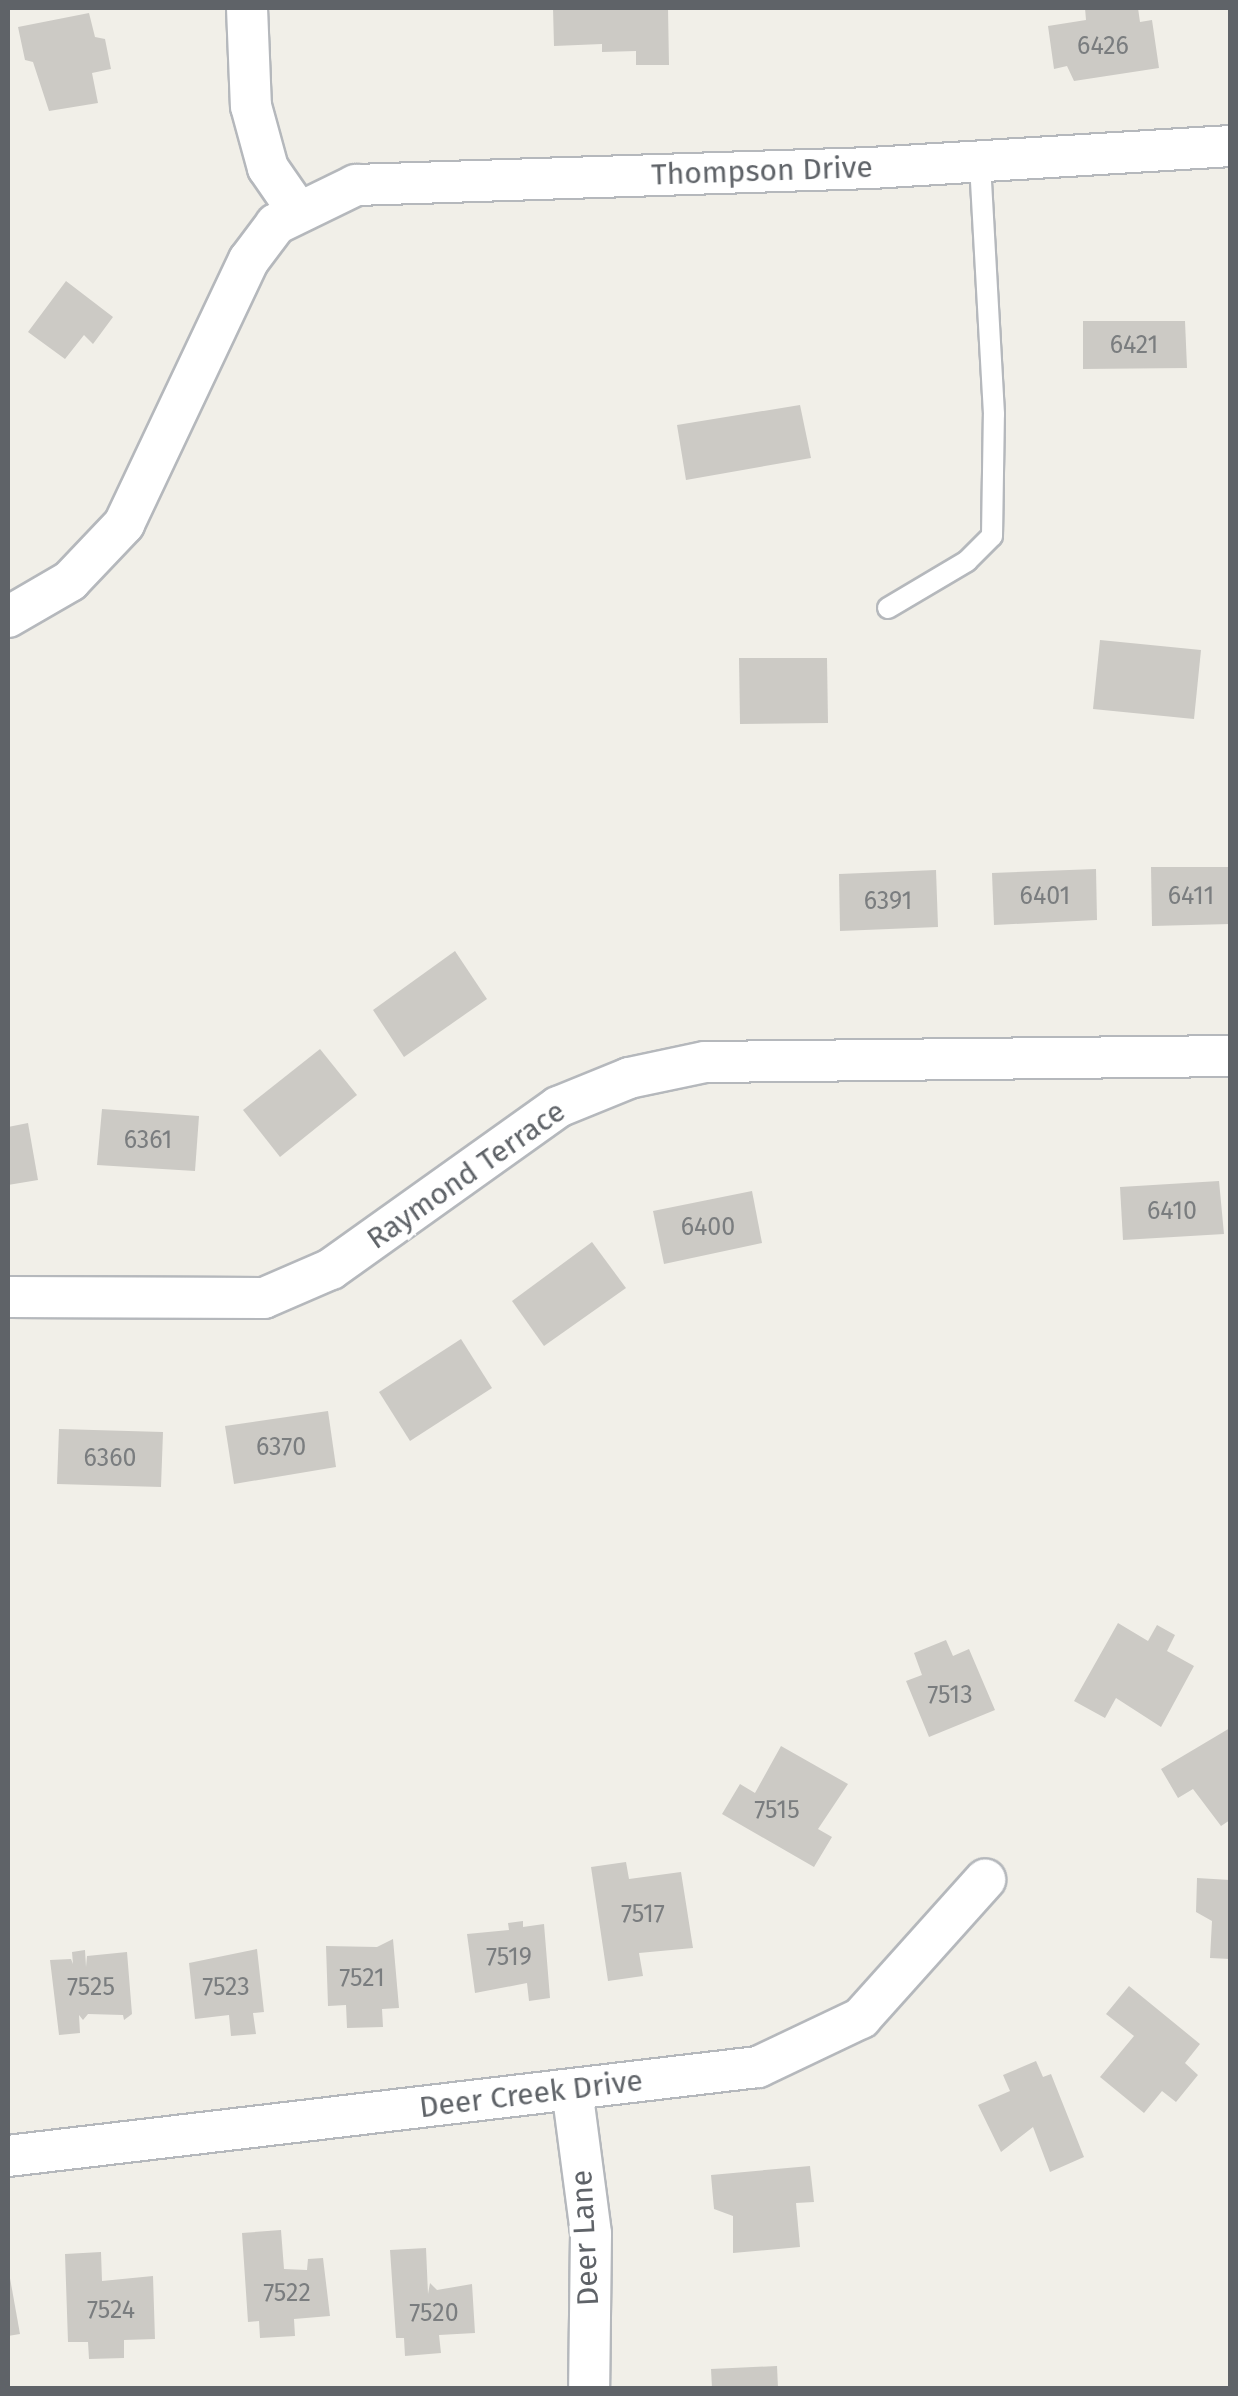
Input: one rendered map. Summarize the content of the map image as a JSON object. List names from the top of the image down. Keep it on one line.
{"streets":{"street":["Thompson Drive","Raymond Terrace","Deer Creek Drive","Deer Lane"]},"crossings":[["Deer Creek Drive","Deer Lane"]],"house_numbers":["6426","6421","6401","6411","6391","6361","6410","6400","6370","6360","7513","7515","7517","7519","7521","7525","7523","7522","7524","7520"]}
